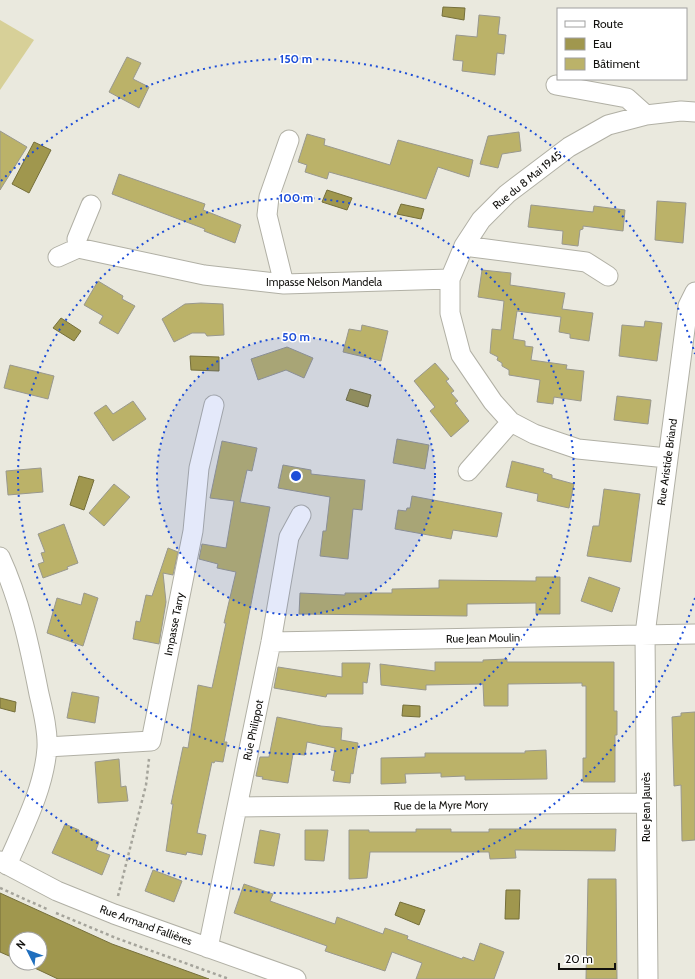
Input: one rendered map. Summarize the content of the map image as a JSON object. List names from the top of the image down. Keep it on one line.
{"streets":{"street":["Rue du 8 Mai 1945","Impasse Nelson Mandela","Rue Aristide Briand","Impasse Tarry","Rue Jean Moulin","Rue Philippot","Rue de la Myre Mory","Rue Jean Jaurès","Rue Armand Fallières"]},"crossings":[["Rue du 8 Mai 1945","Impasse Nelson Mandela"],["Rue du 8 Mai 1945","Rue Aristide Briand"],["Rue Aristide Briand","Rue Jean Moulin"],["Rue Aristide Briand","Rue Jean Jaurès"],["Rue Jean Moulin","Rue Philippot"],["Rue Jean Moulin","Rue Jean Jaurès"],["Rue Philippot","Rue de la Myre Mory"],["Rue Philippot","Rue Armand Fallières"],["Rue de la Myre Mory","Rue Jean Jaurès"]],"legend":["Route","Eau","Bâtiment"],"scale_bar":"20 m","north":"top left","rings":["150 m","100 m","50 m"]}
